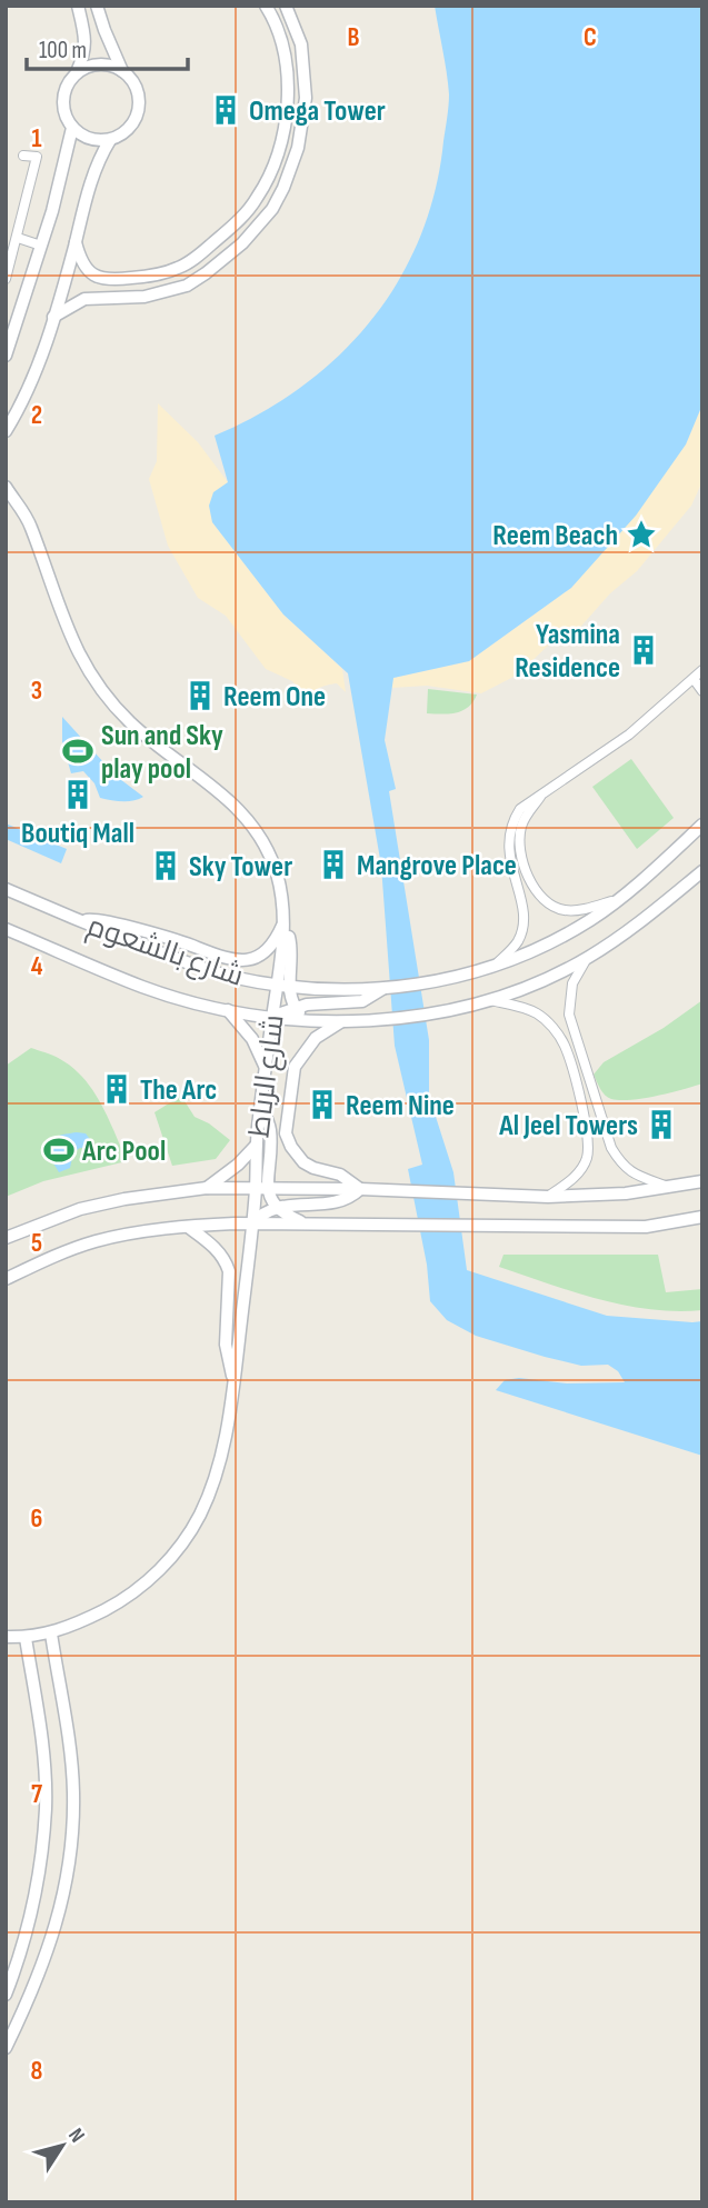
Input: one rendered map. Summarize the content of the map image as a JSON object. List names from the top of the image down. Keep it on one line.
{"streets":{"main road":["شارع بالشعوم","شارع الرباط"]},"crossings":[["شارع بالشعوم","شارع الرباط"]],"places":{"building":["Omega Tower","Yasmina Residence","Reem One","Boutiq Mall","Mangrove Place","Sky Tower","The Arc","Reem Nine","Al Jeel Towers"],"place":["Reem Beach"],"sports":["Sun and Sky play pool","Arc Pool"]},"scale_bar":"100 m","north":"top right","grid":{"columns":["B","C"],"rows":["1","2","3","4","5","6","7","8"]}}
